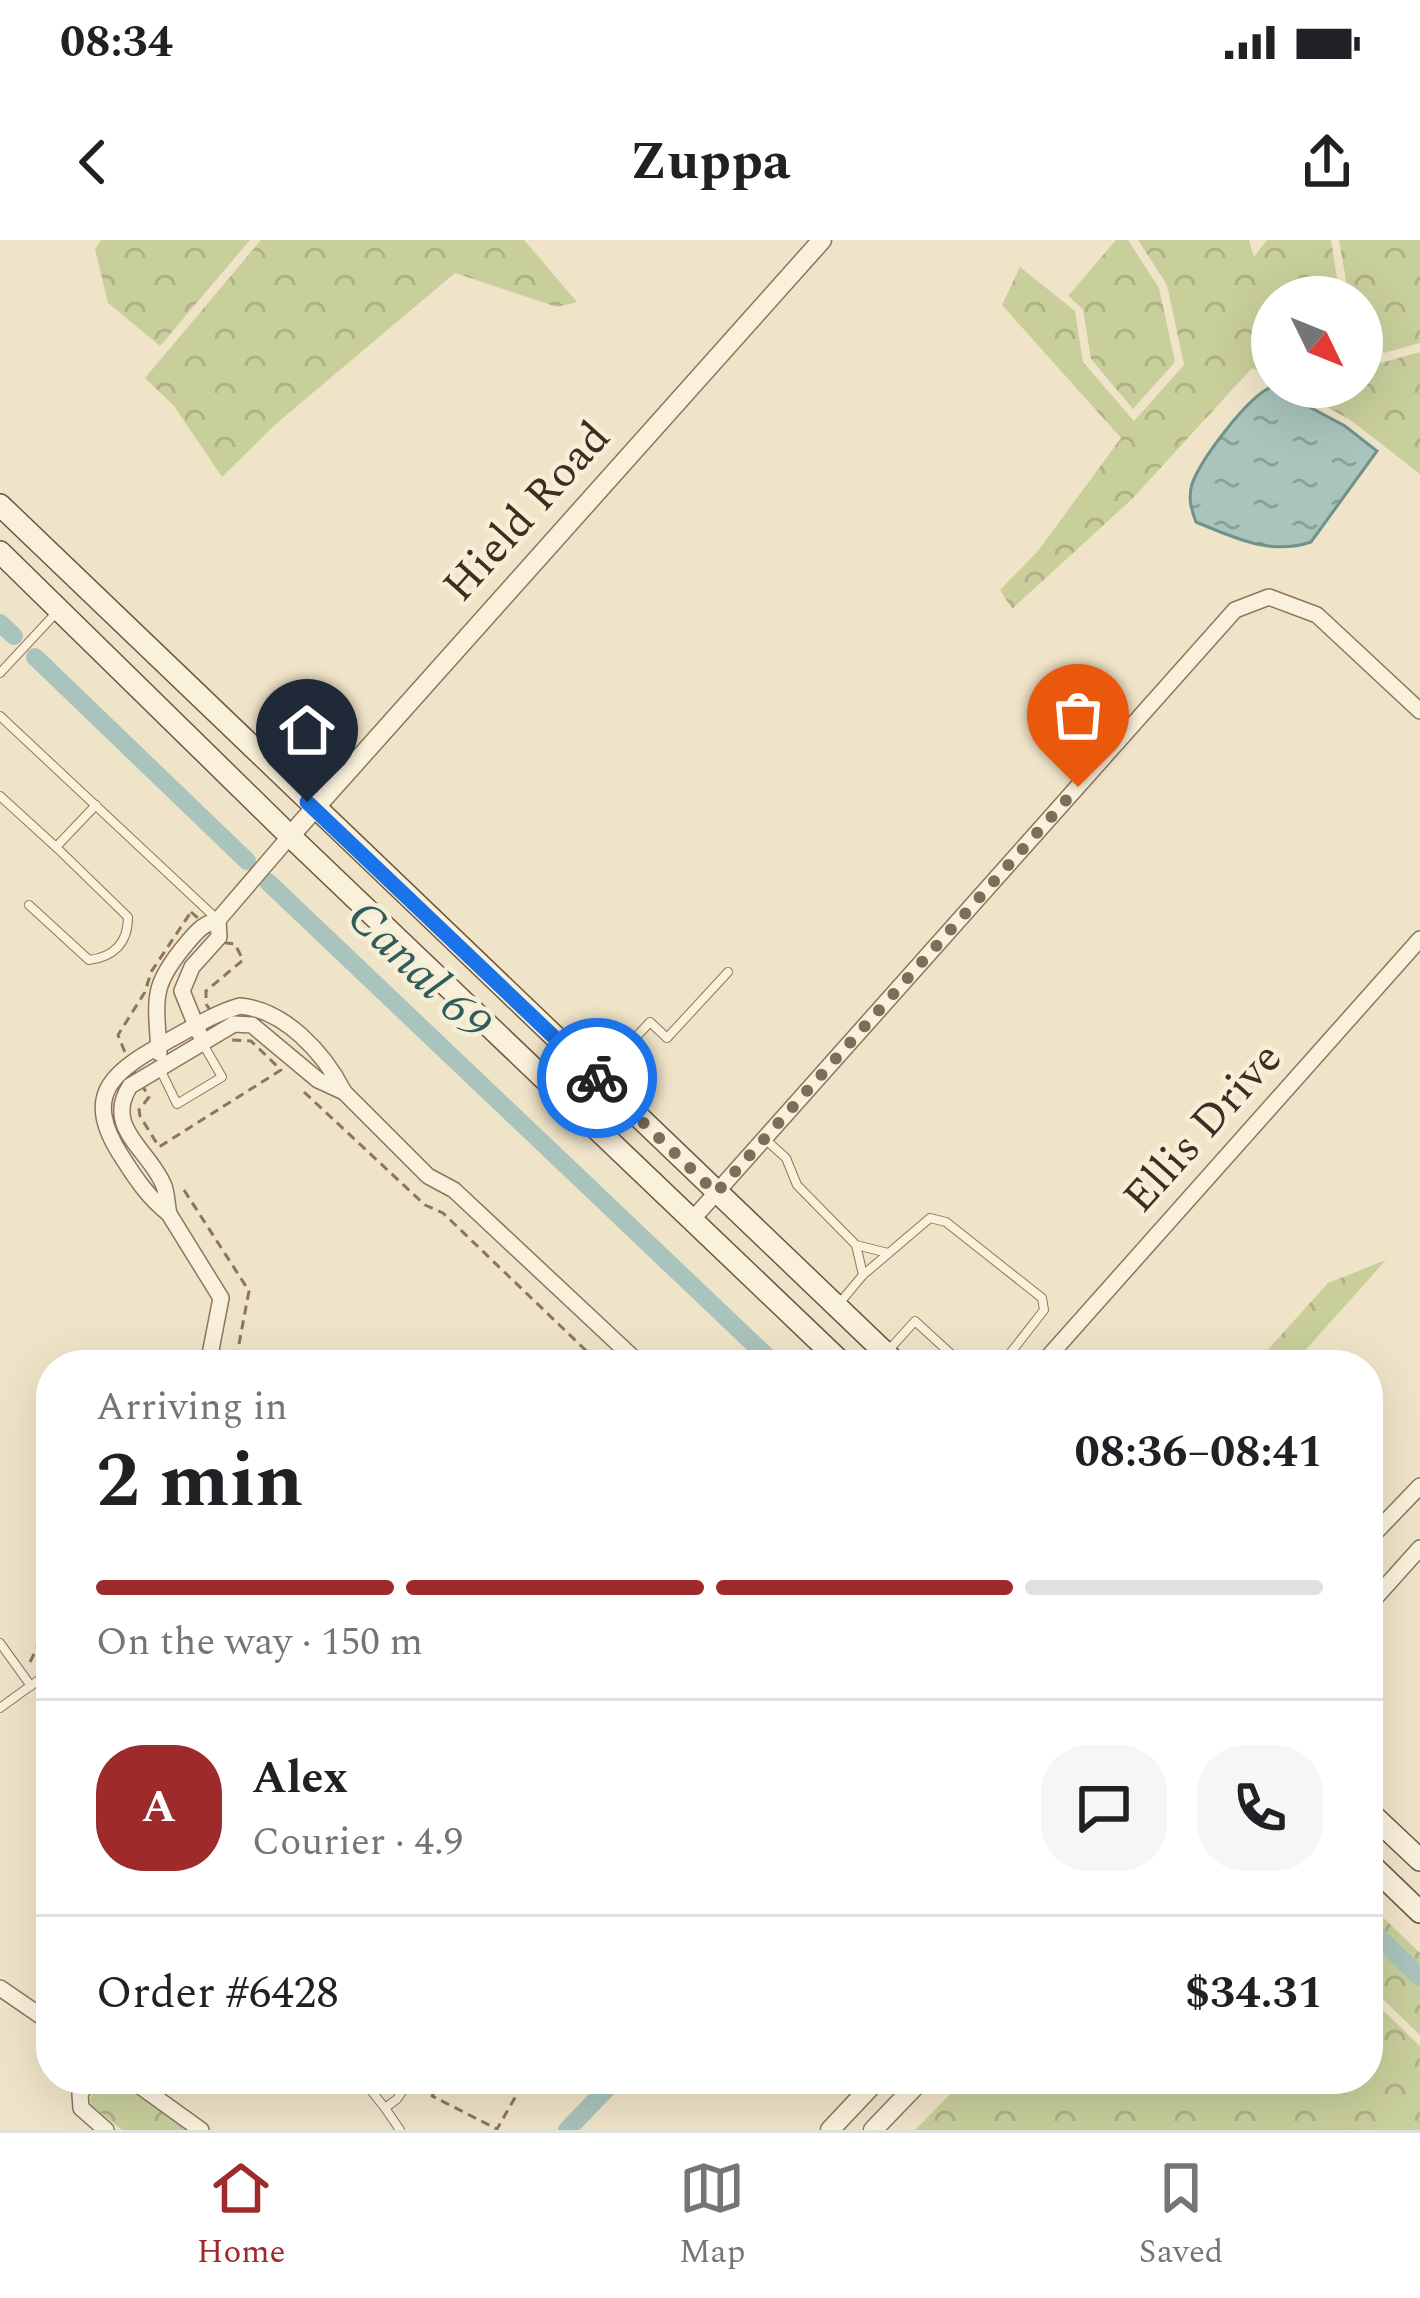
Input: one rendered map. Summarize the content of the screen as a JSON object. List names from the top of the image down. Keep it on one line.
{"streets":{"street":["Hield Road","Ellis Drive"]},"water":["Canal 69"],"north":"bottom right","page":{"status":"08:34","header":"Zuppa","heading":["2 min","Arriving in","08:36–08:41"],"panel":["Alex","Courier · 4.9","Order #6428","$34.31"],"bar":"On the way · 150 m","round":"A","tabs":["Home","Map","Saved"]}}
